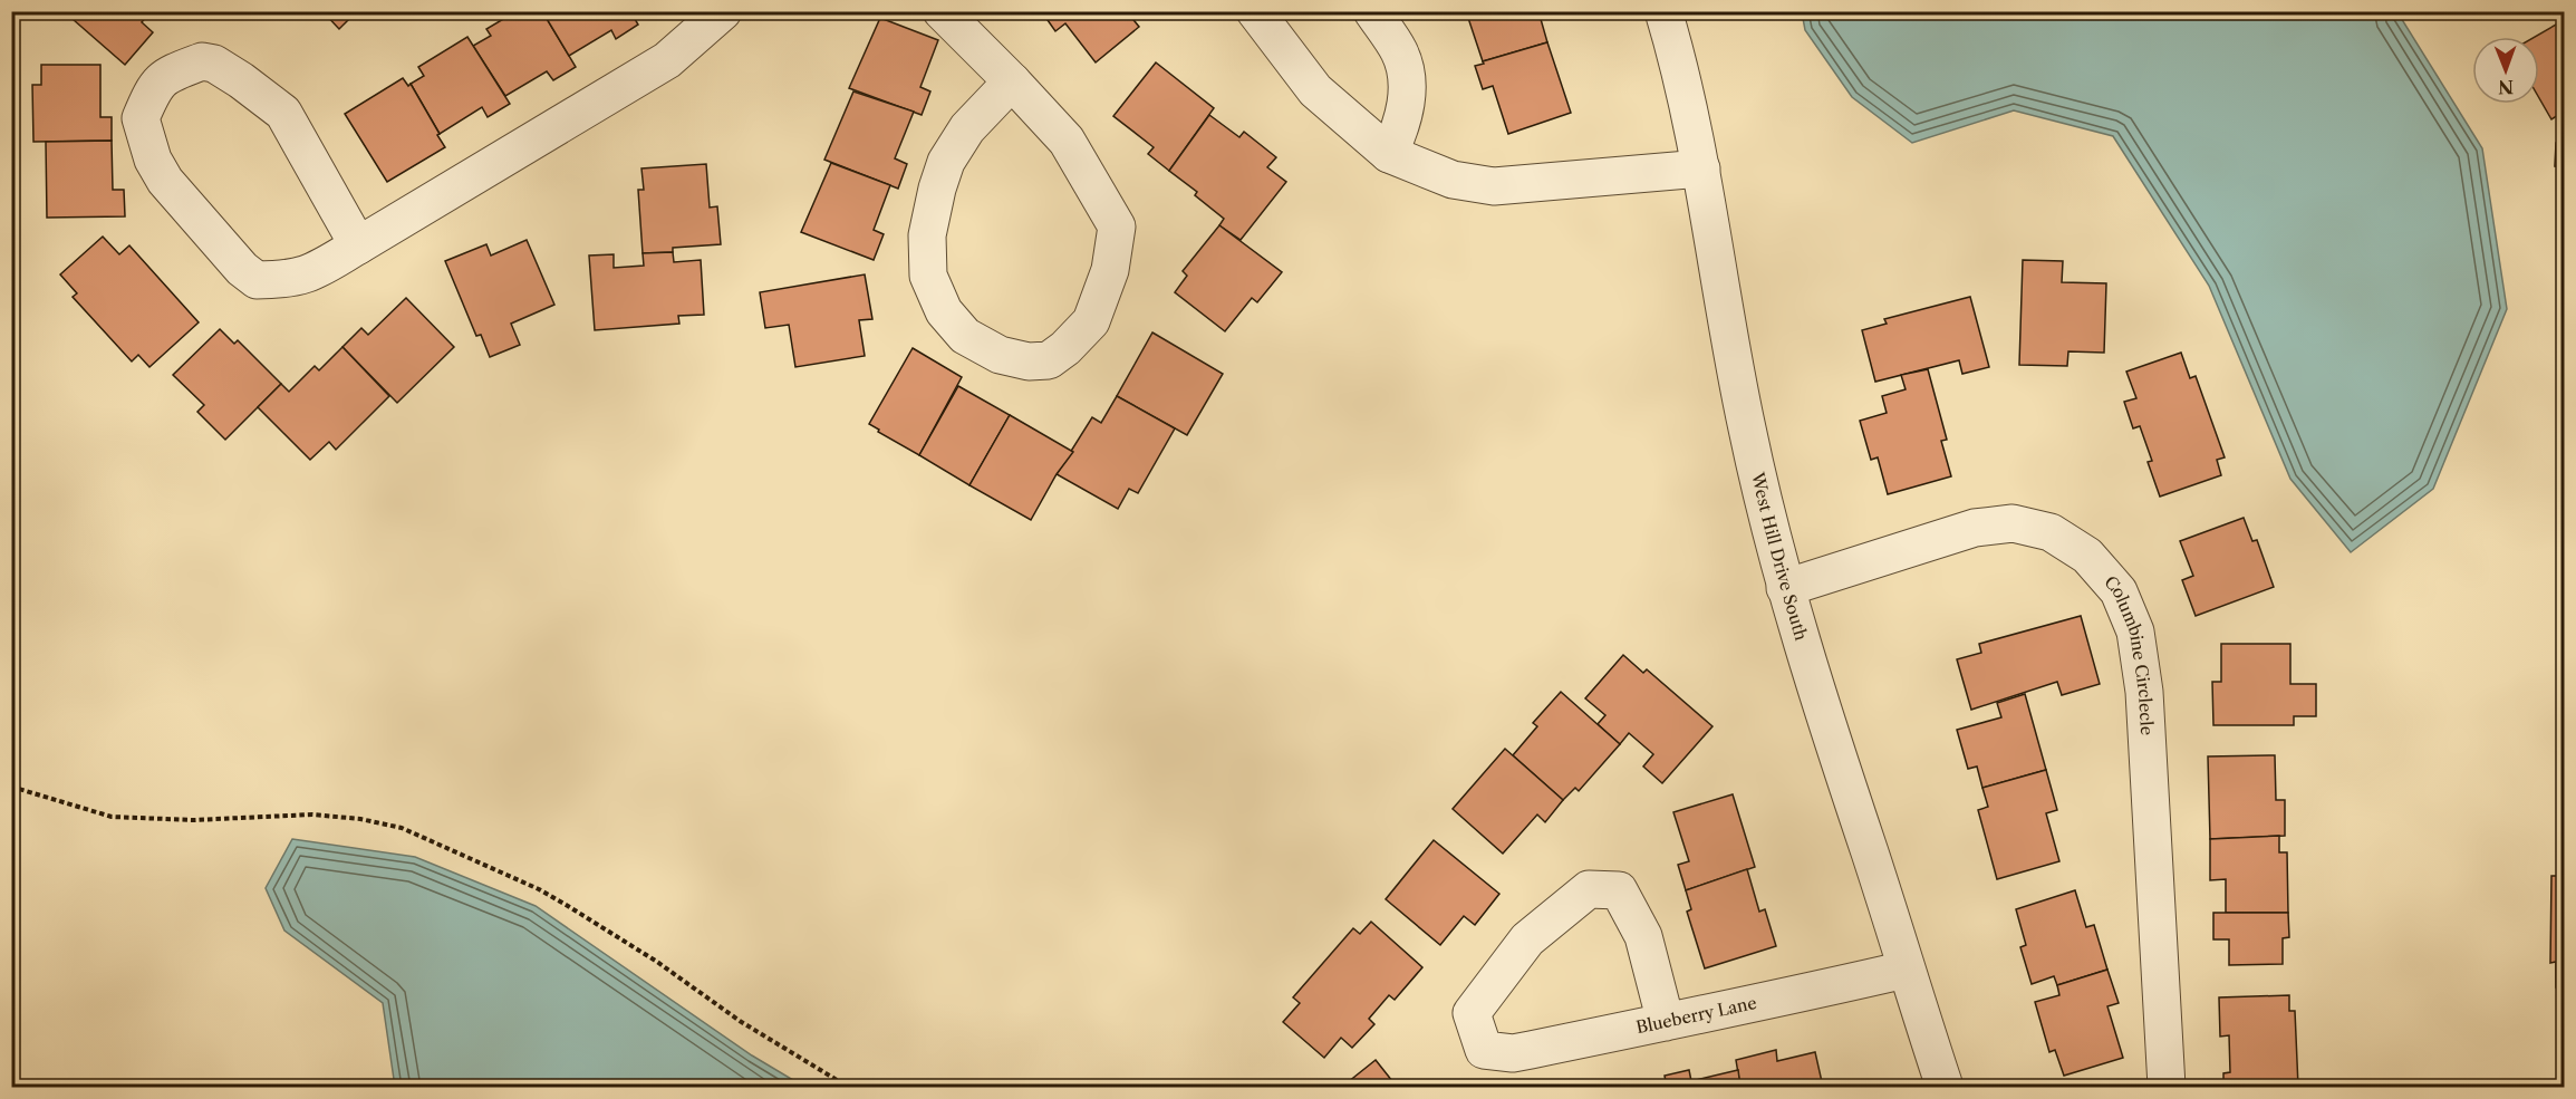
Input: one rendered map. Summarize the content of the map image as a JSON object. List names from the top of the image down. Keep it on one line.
{"streets":{"street":["West Hill Drive South","Columbine Circlecle","Blueberry Lane"]},"crossings":[["West Hill Drive South","Columbine Circlecle"],["West Hill Drive South","Blueberry Lane"]],"north":"bottom"}
